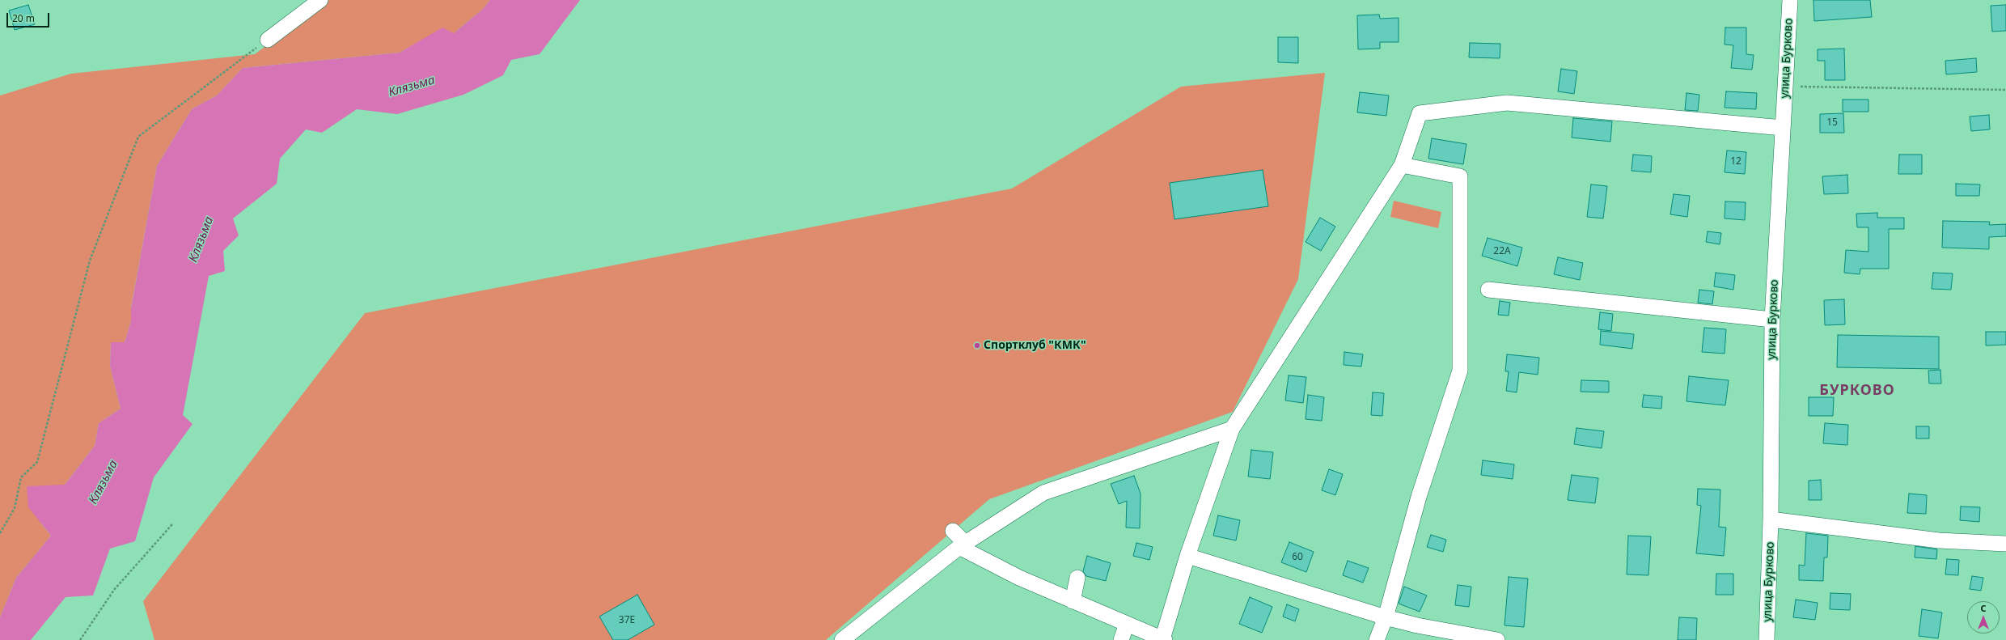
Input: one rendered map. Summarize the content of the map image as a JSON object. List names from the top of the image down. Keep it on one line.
{"streets":{"street":["улица Бурково"]},"districts":["БУРКОВО"],"water":["Клязьма"],"places":["Спортклуб \"КМК\""],"house_numbers":["15","12","22А","60","37Е"],"scale_bar":"20 m","north":"top"}
